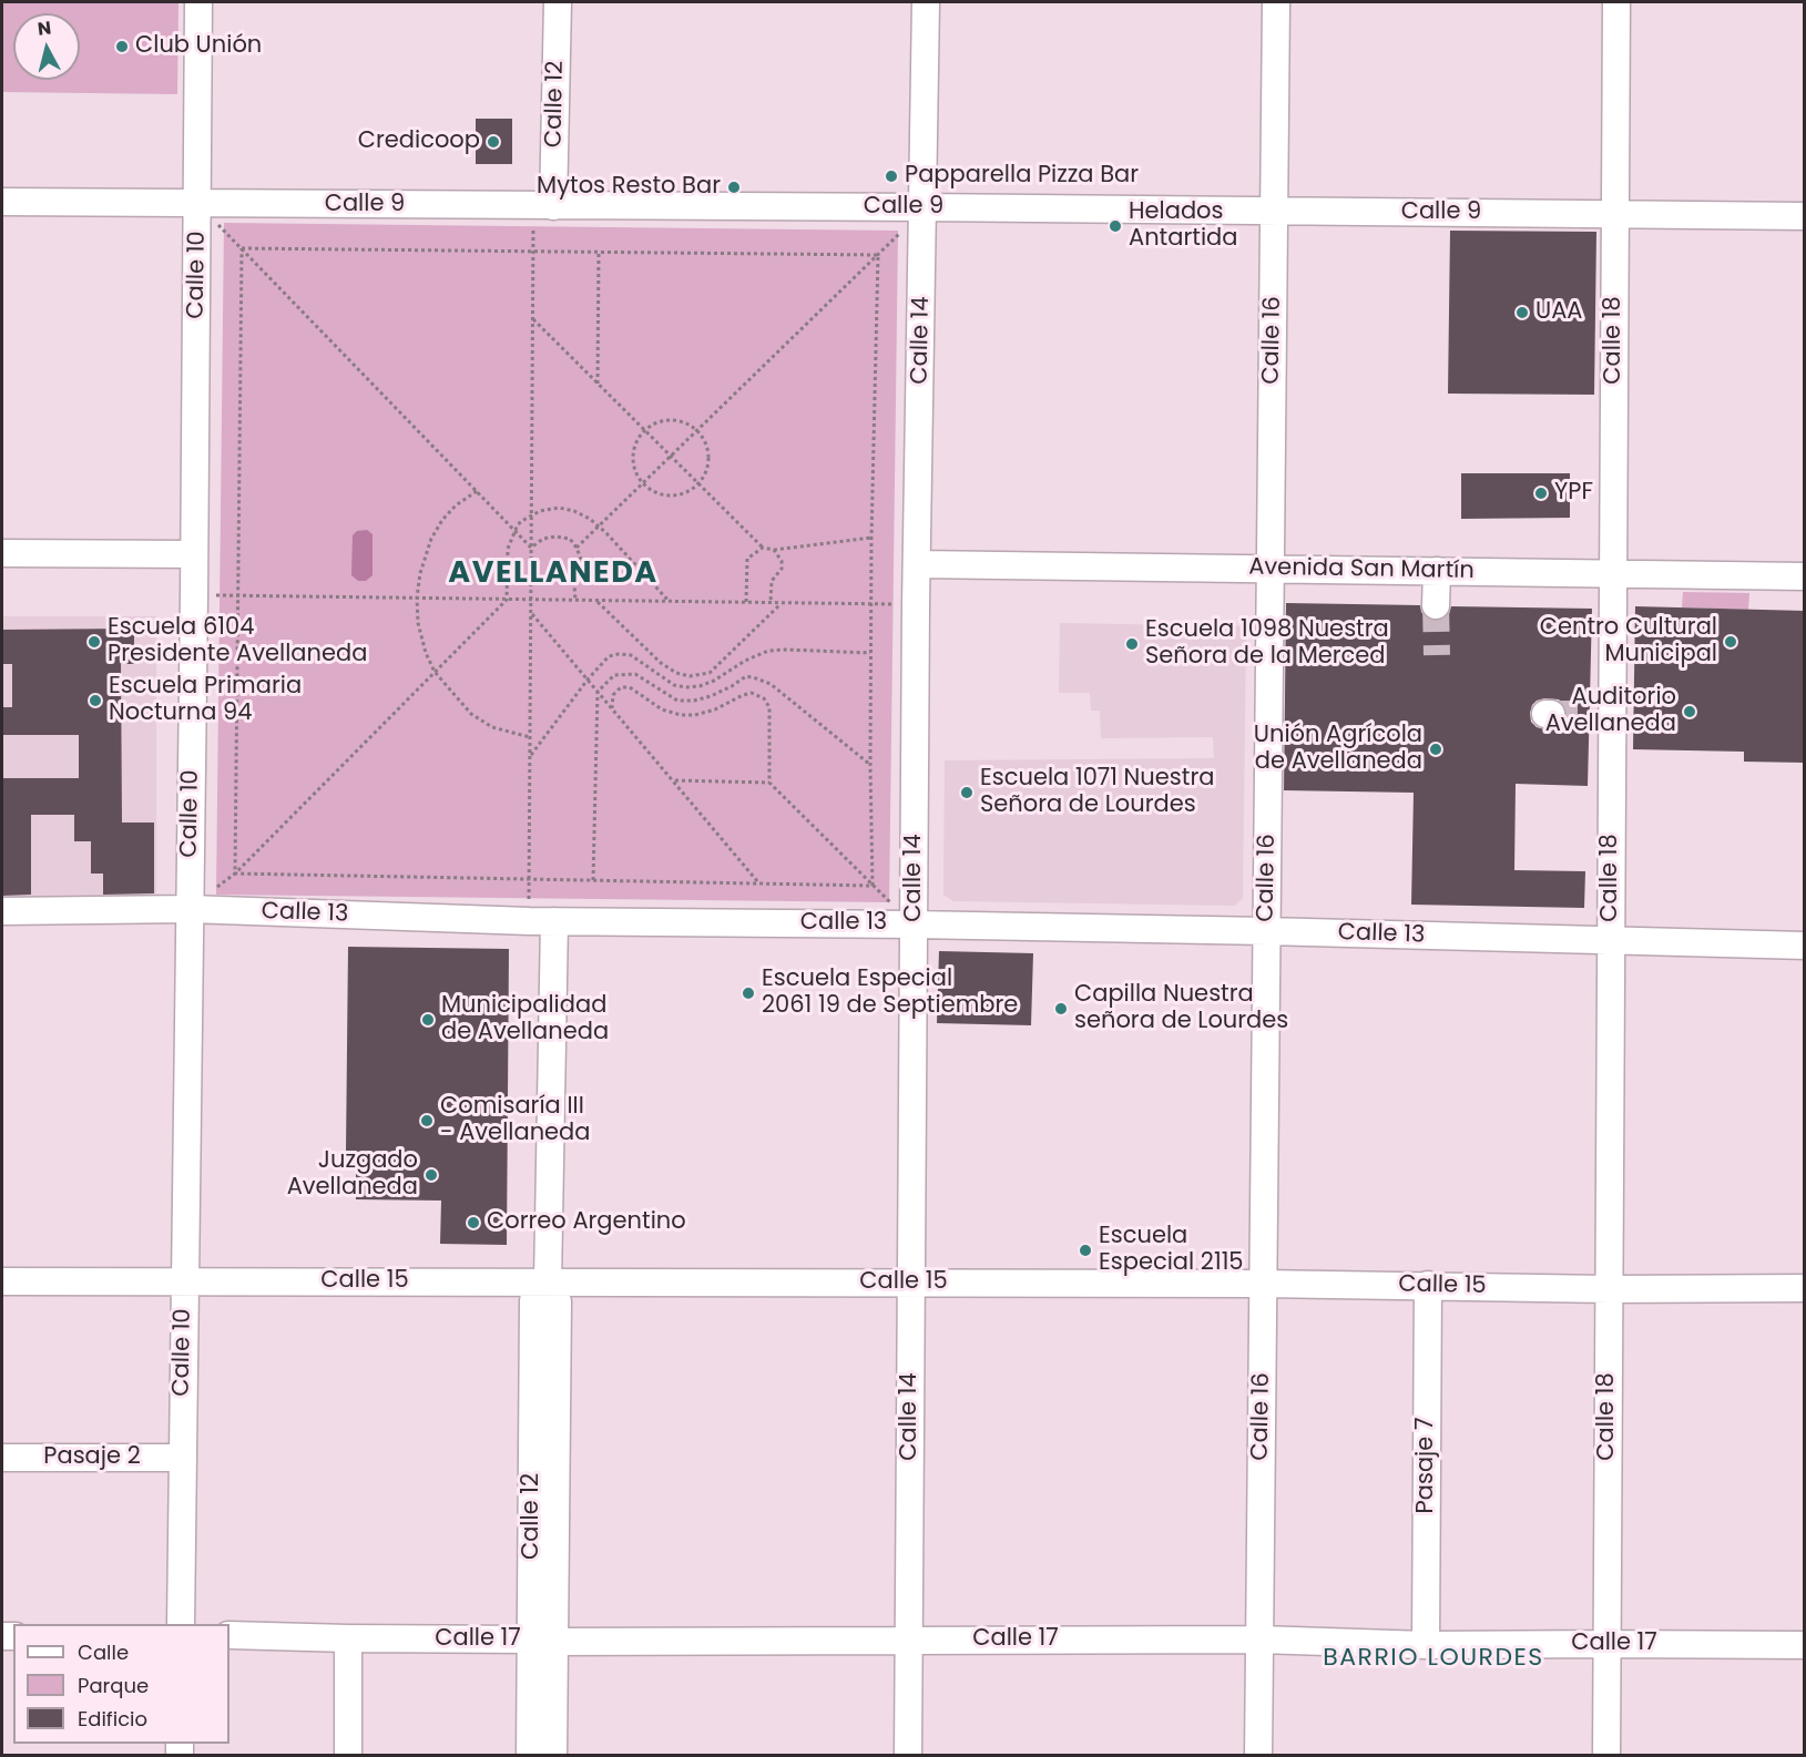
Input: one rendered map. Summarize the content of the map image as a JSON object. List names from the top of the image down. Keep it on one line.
{"streets":{"street":["Calle 12","Calle 9","Calle 10","Calle 14","Calle 16","Calle 18","Avenida San Martín","Calle 13","Calle 15","Pasaje 2","Pasaje 7","Calle 17"]},"crossings":[["Calle 12","Calle 9"],["Calle 12","Calle 13"],["Calle 12","Calle 15"],["Calle 12","Calle 17"],["Calle 9","Calle 10"],["Calle 9","Calle 14"],["Calle 9","Calle 16"],["Calle 9","Calle 18"],["Calle 10","Calle 13"],["Calle 10","Calle 15"],["Calle 10","Pasaje 2"],["Calle 14","Avenida San Martín"],["Calle 14","Calle 13"],["Calle 14","Calle 15"],["Calle 14","Calle 17"],["Calle 16","Avenida San Martín"],["Calle 16","Calle 13"],["Calle 16","Calle 15"],["Calle 16","Calle 17"],["Calle 18","Avenida San Martín"],["Calle 18","Calle 13"],["Calle 18","Calle 15"],["Calle 18","Calle 17"],["Calle 15","Pasaje 7"],["Pasaje 7","Calle 17"]],"districts":["AVELLANEDA","BARRIO LOURDES"],"places":["Club Unión","Credicoop","Papparella Pizza Bar","Mytos Resto Bar","Helados Antartida","UAA","YPF","Escuela 6104 Presidente Avellaneda","Centro Cultural Municipal","Escuela 1098 Nuestra Señora de la Merced","Escuela Primaria Nocturna 94","Auditorio Avellaneda","Unión Agrícola de Avellaneda","Escuela 1071 Nuestra Señora de Lourdes","Escuela Especial 2061 19 de Septiembre","Capilla Nuestra señora de Lourdes","Municipalidad de Avellaneda","Comisaría III - Avellaneda","Juzgado Avellaneda","Correo Argentino","Escuela Especial 2115"],"legend":["Calle","Parque","Edificio"],"north":"top"}
